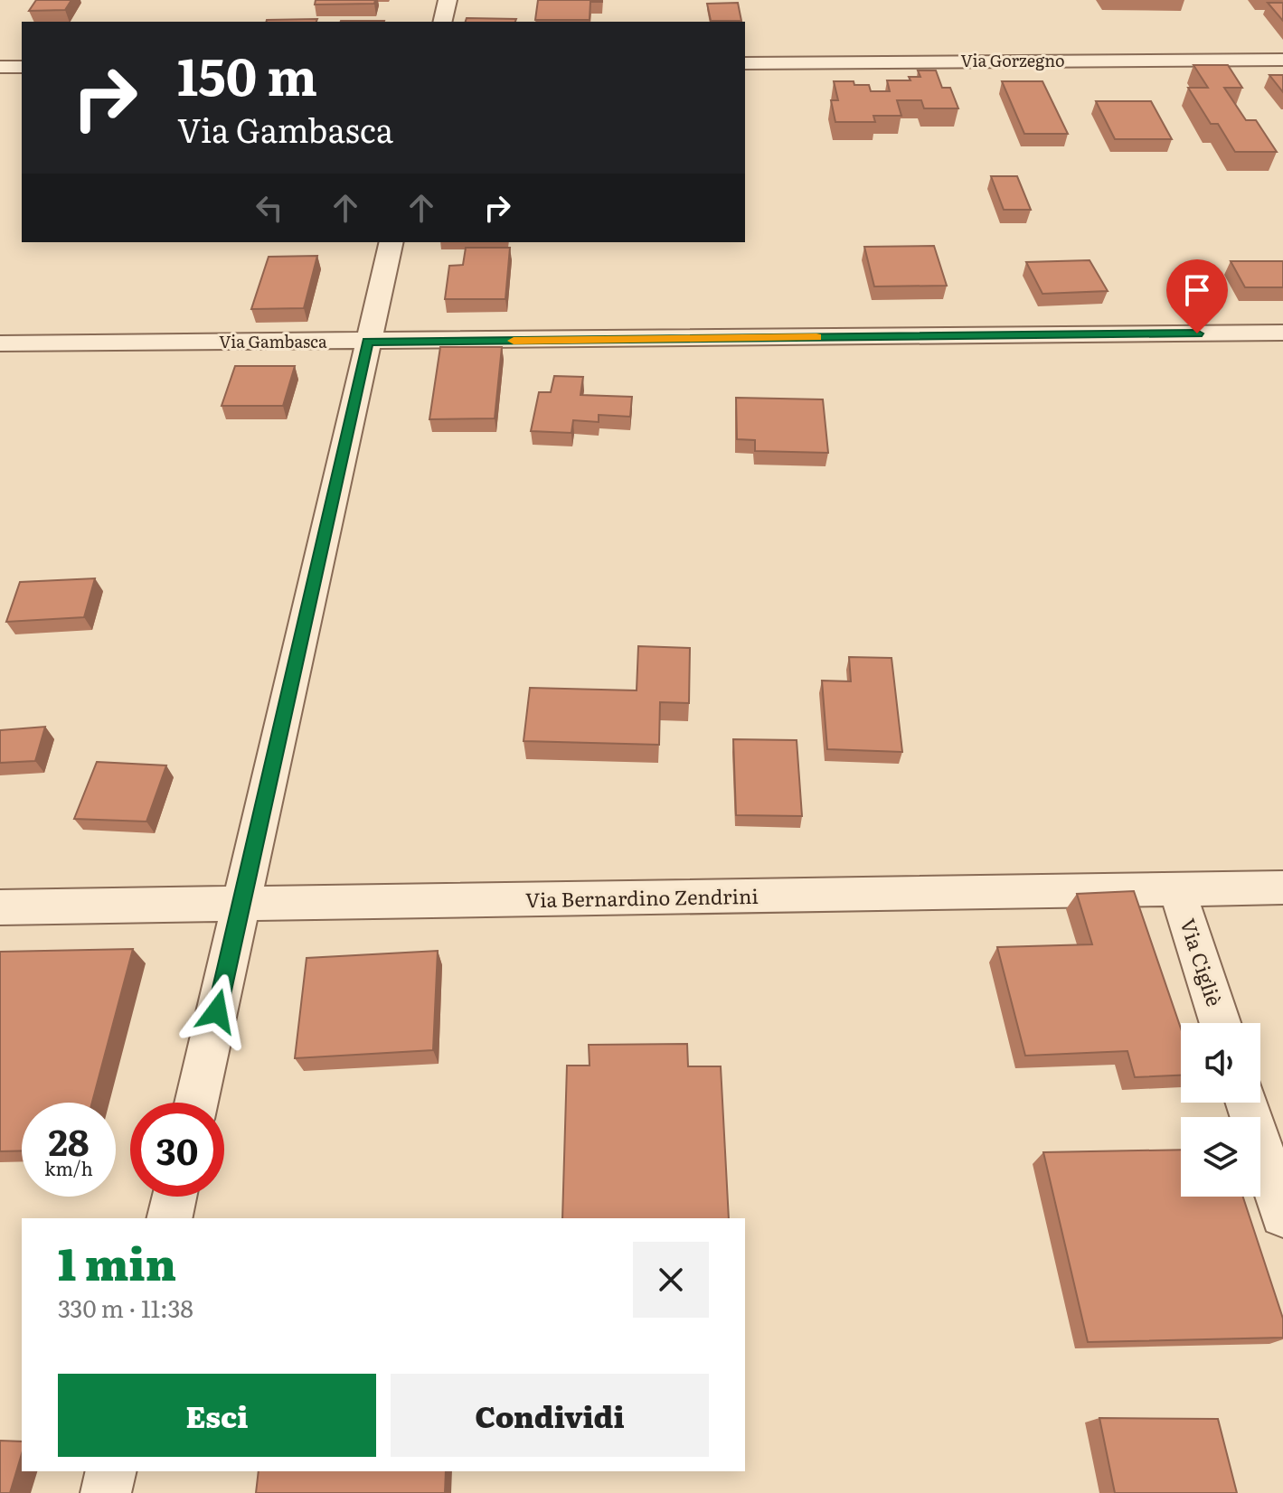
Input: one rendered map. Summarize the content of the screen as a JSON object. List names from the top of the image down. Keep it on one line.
{"streets":{"street":["Via Gorzegno","Via Gambasca","Via Bernardino Zendrini","Via Cigliè"]},"crossings":[["Via Bernardino Zendrini","Via Cigliè"]],"page":{"turn":["150 m","Via Gambasca"],"speed":"28 km/h","limit":"30","heading":["1 min","330 m · 11:38"],"buttons":["Esci","Condividi"]}}
